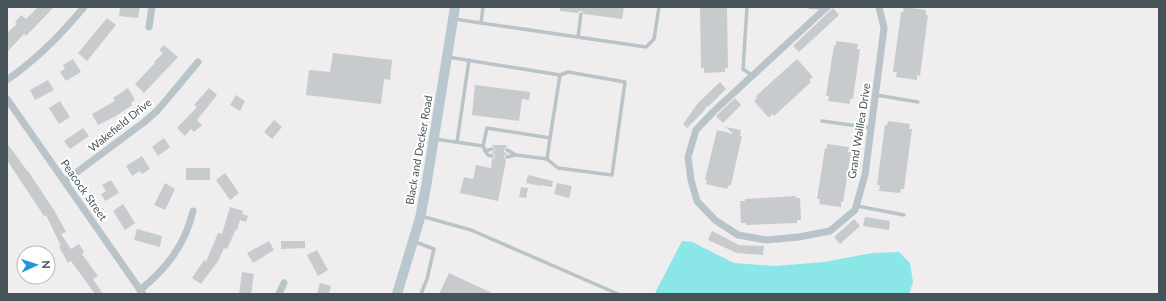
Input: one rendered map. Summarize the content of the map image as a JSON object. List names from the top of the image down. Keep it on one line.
{"streets":{"main road":["Black and Decker Road"],"street":["Wakefield Drive","Grand Waillea Drive","Peacock Street"]},"crossings":[["Wakefield Drive","Peacock Street"]],"north":"right"}
